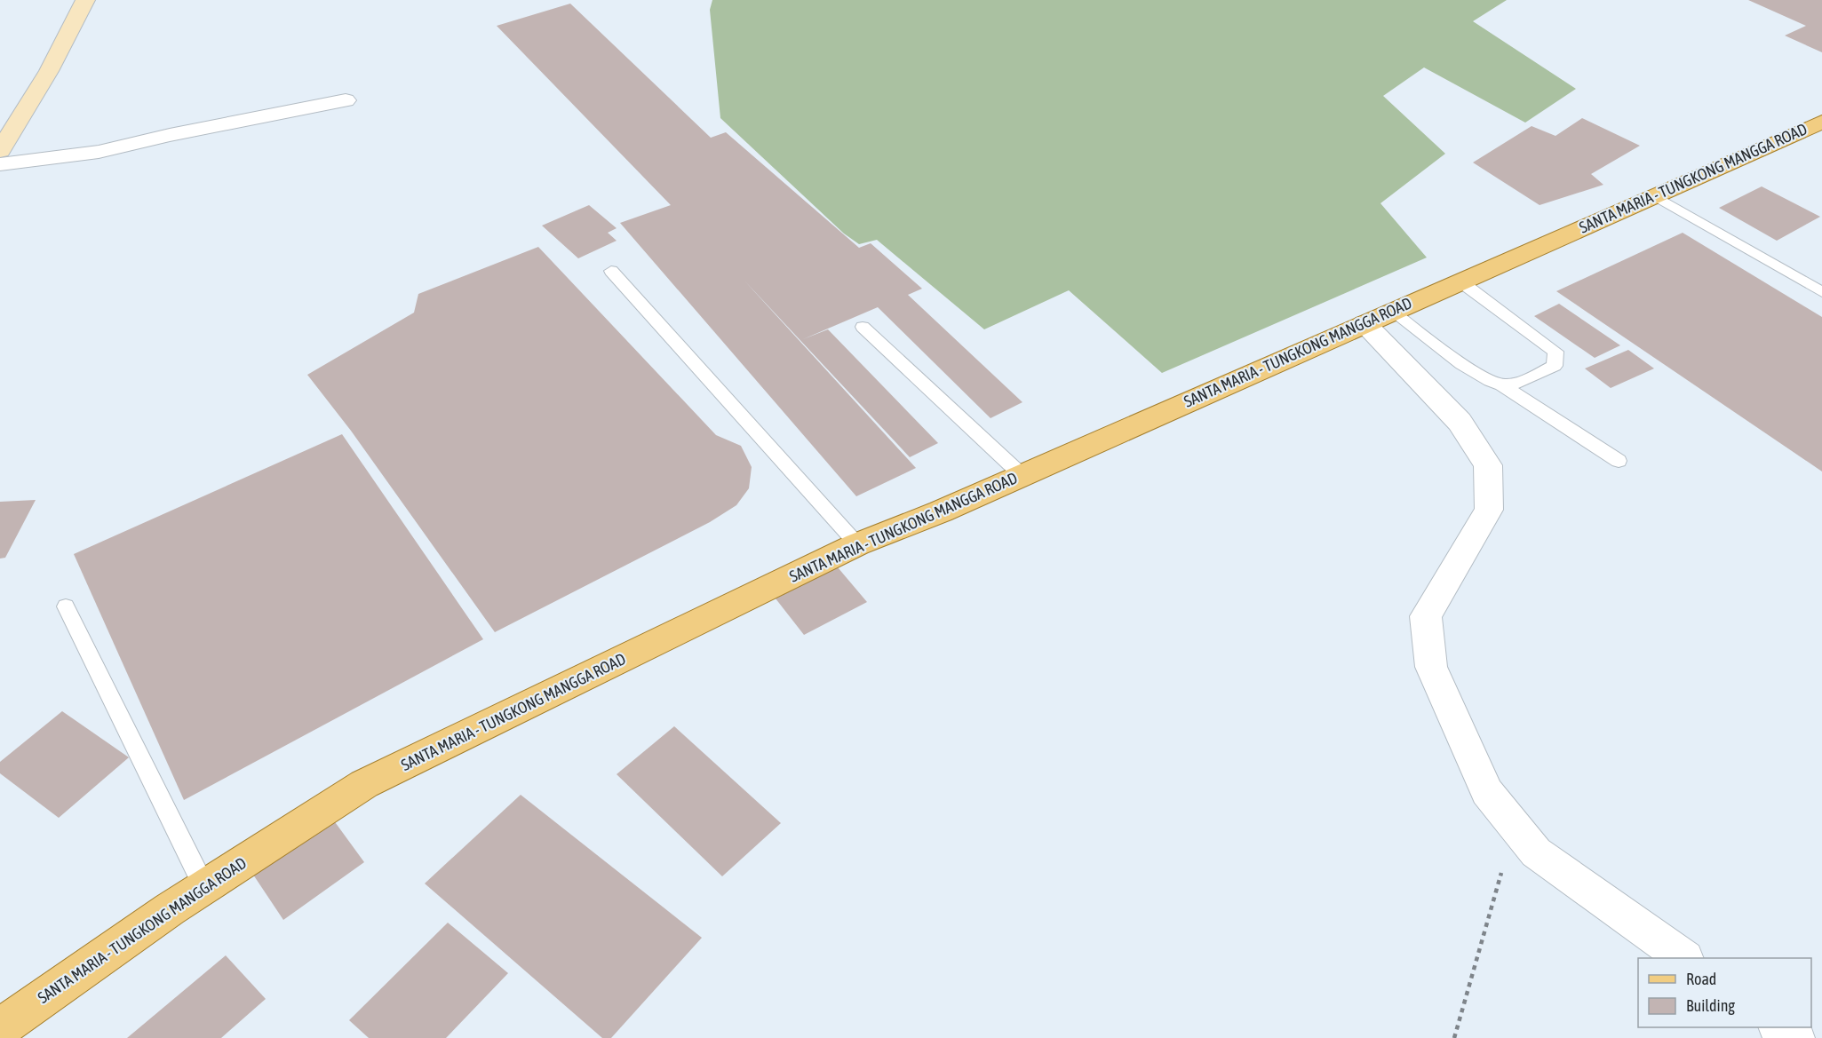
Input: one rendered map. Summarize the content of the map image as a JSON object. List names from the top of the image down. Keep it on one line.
{"streets":{"main road":["SANTA MARIA - TUNGKONG MANGGA ROAD"]},"legend":["Road","Building"]}
